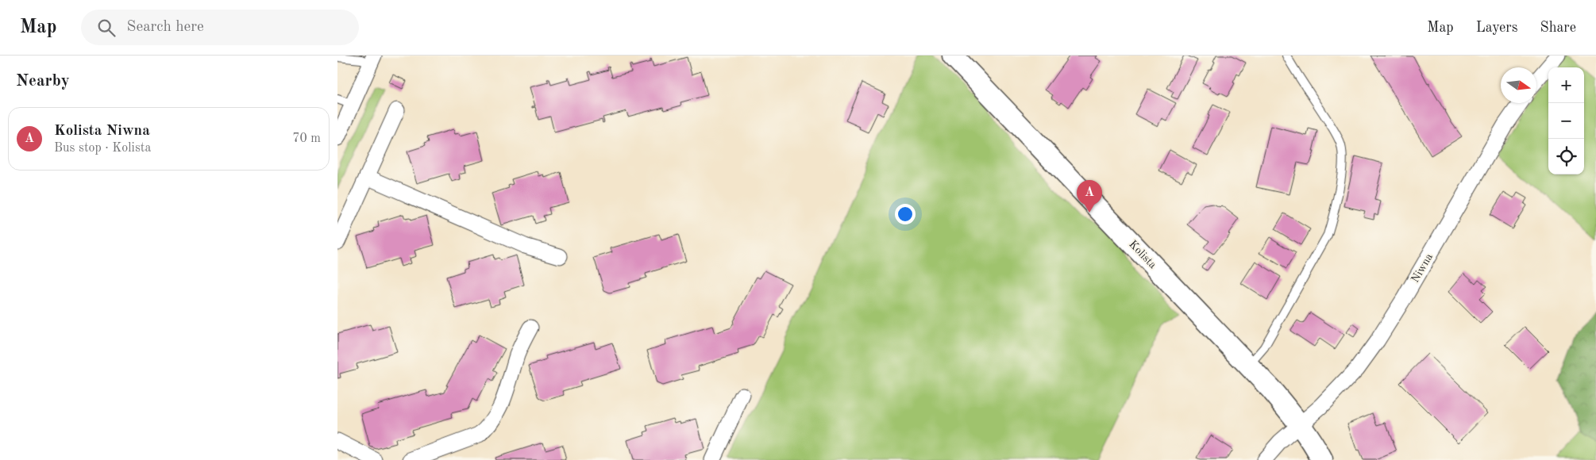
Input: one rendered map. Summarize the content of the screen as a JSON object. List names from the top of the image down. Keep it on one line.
{"streets":{"street":["Kolista","Niwna"]},"crossings":[["Kolista","Niwna"]],"north":"right","page":{"header":"Map","search":"Search here","nav":["Map","Layers","Share"],"heading":"Nearby","map_buttons":["+","−"],"list":[{"mark":"A","name":"Kolista Niwna","note":"Bus stop · Kolista","value":"70 m"}],"pins":"A"}}
